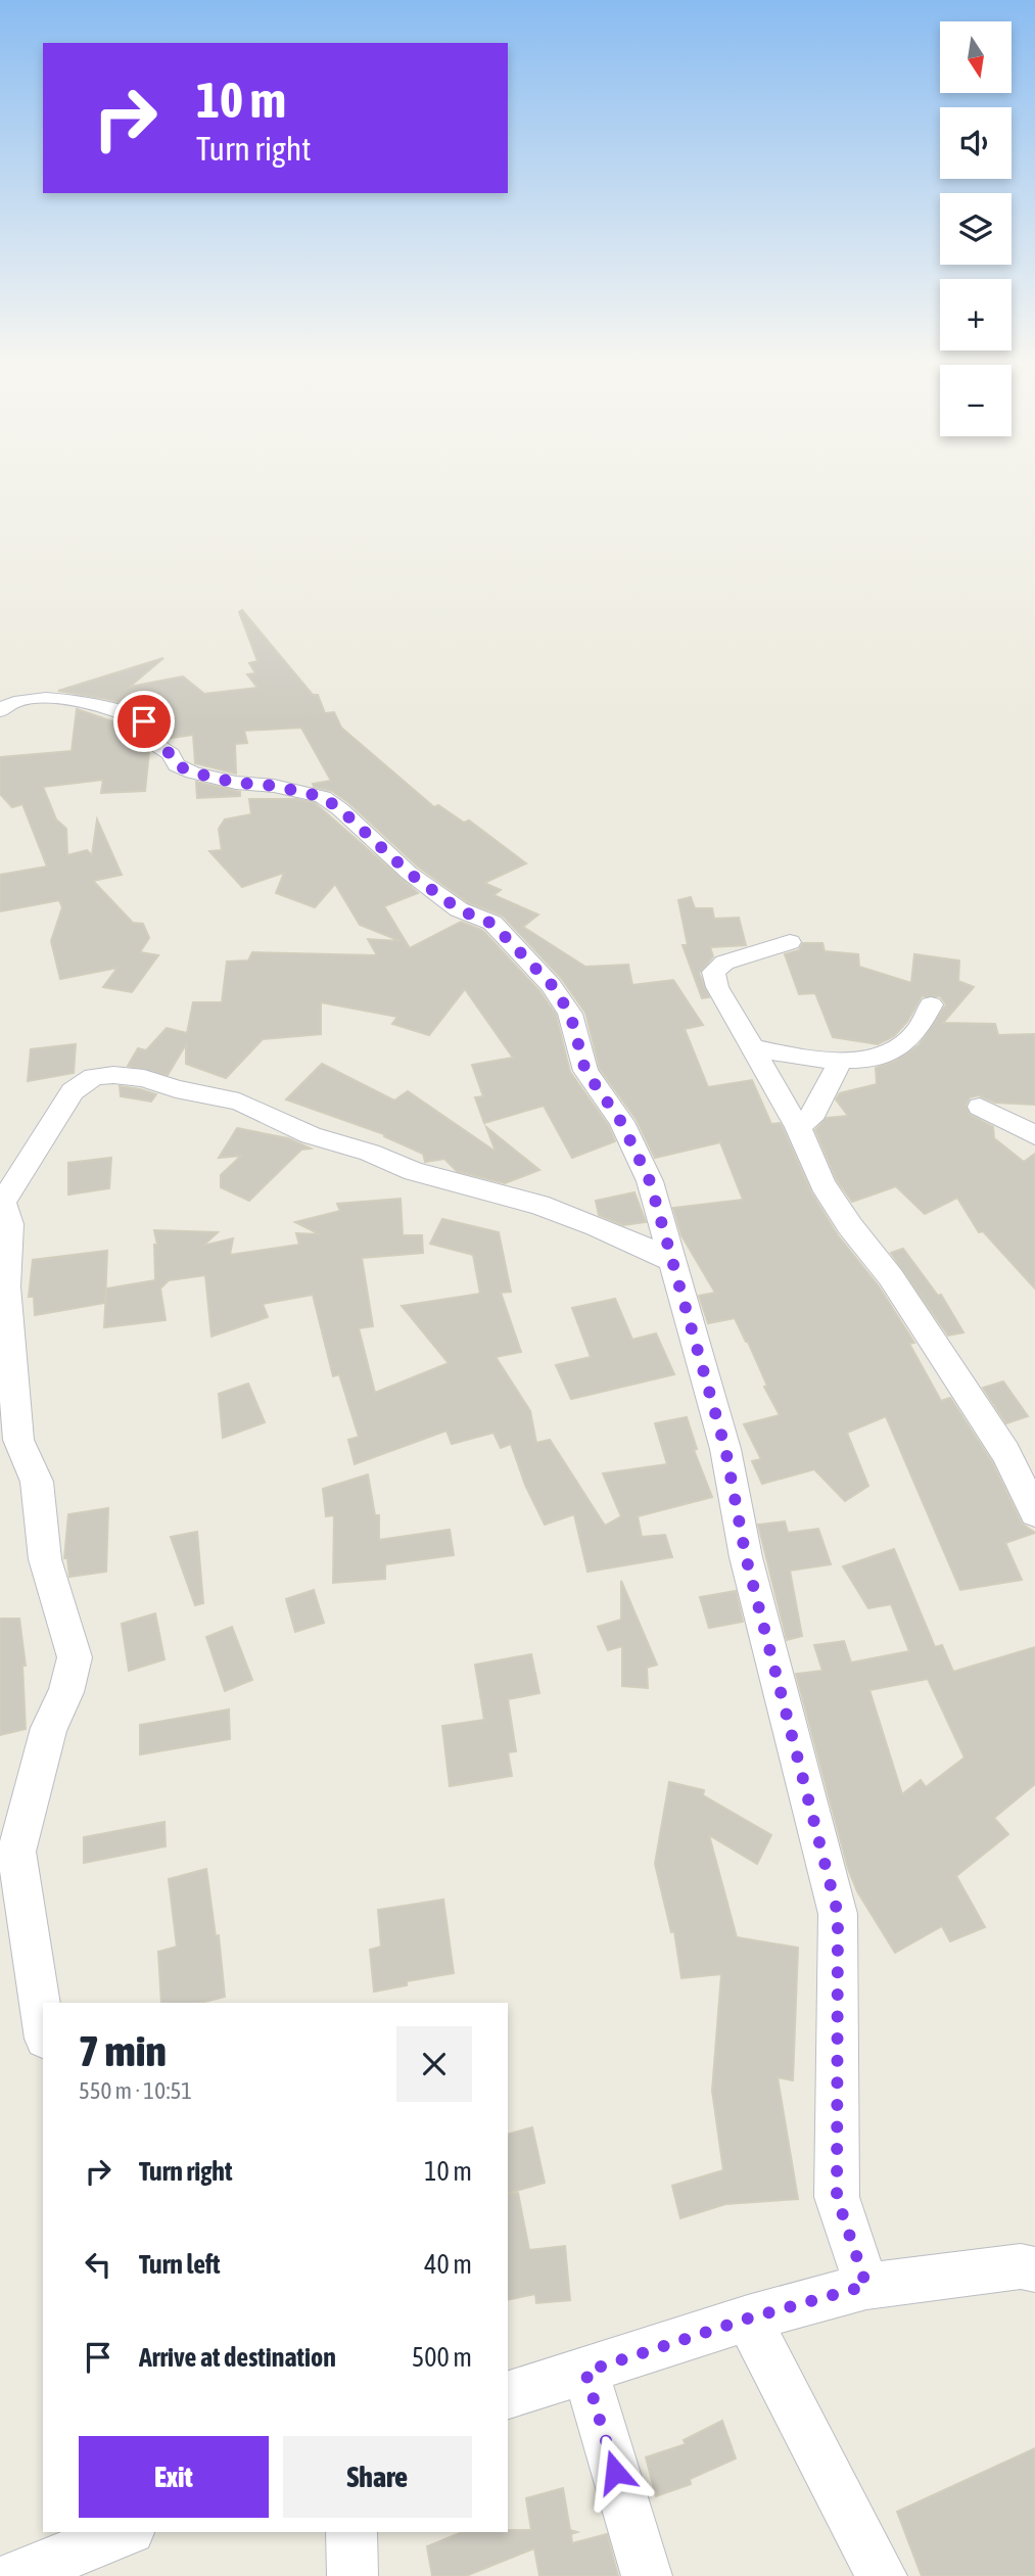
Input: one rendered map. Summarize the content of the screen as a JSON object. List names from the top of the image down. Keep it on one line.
{"north":"bottom","page":{"map_buttons":["+","−"],"turn":["10 m","Turn right"],"heading":["7 min","550 m · 10:51"],"list":[{"name":"Turn right","value":"10 m"},{"name":"Turn left","value":"40 m"},{"name":"Arrive at destination","value":"500 m"}],"buttons":["Exit","Share"]}}
